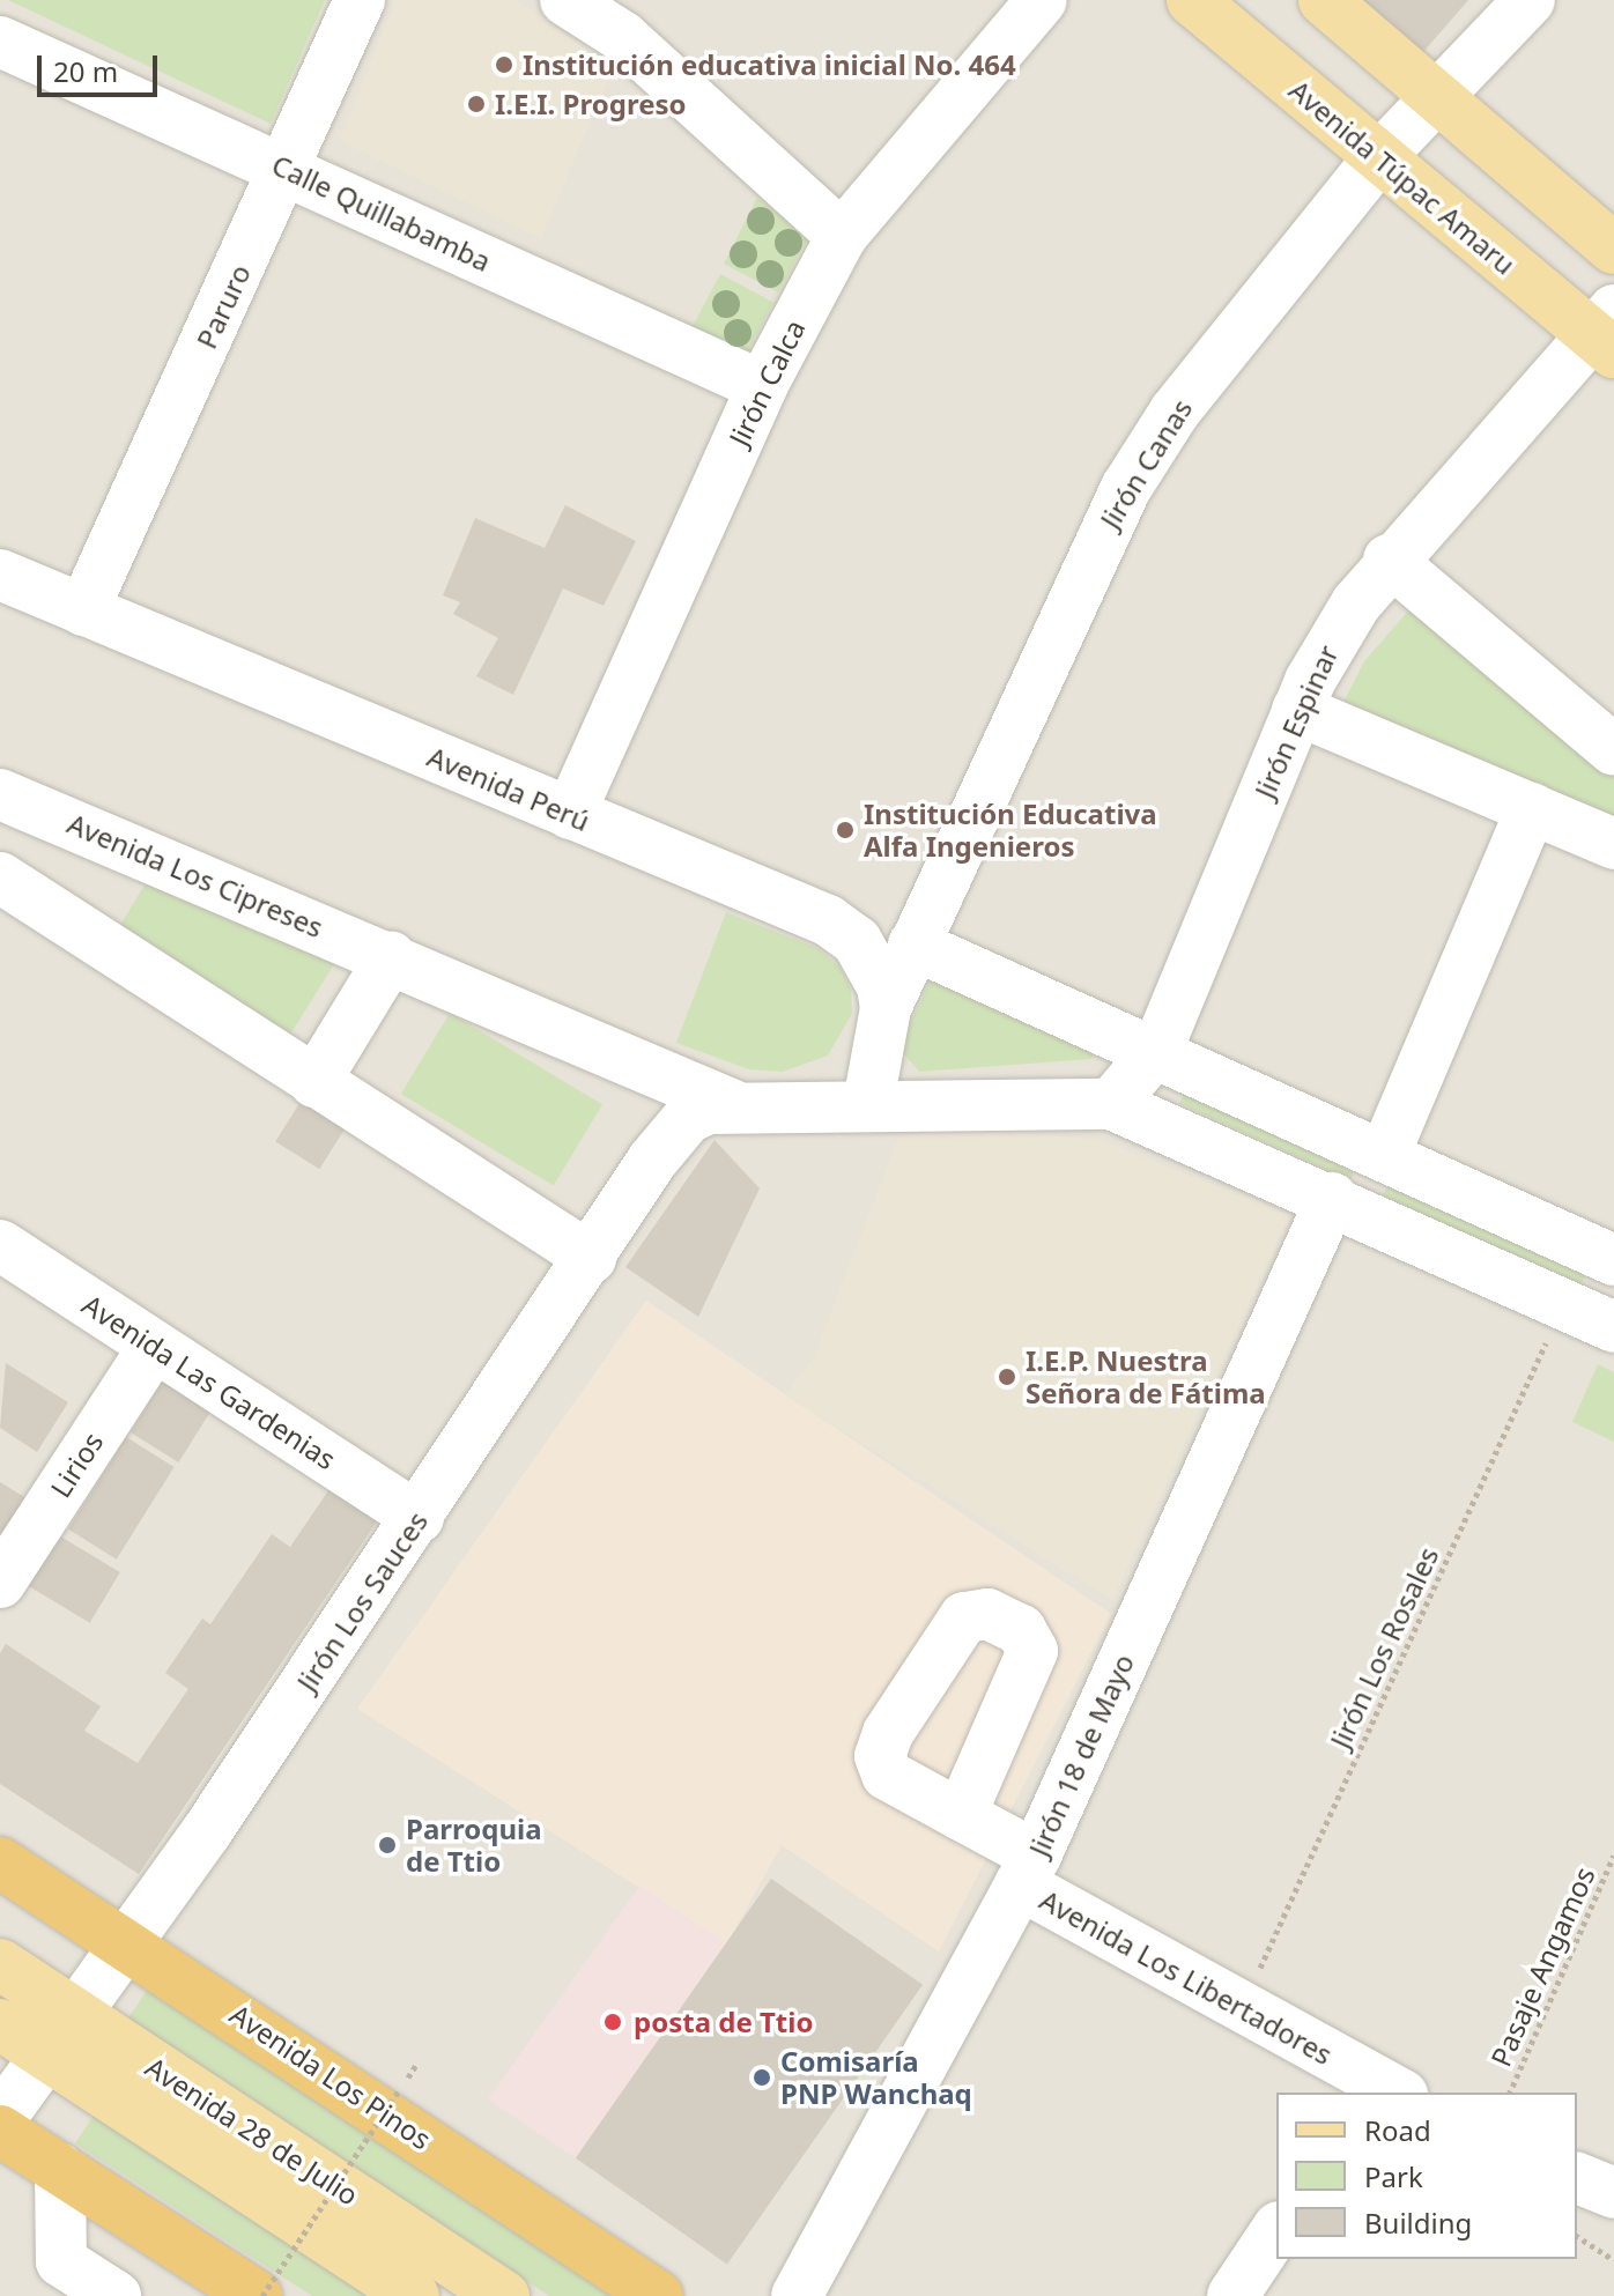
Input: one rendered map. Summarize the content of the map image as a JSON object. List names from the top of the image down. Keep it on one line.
{"streets":{"highway":["Avenida Los Pinos"],"main road":["Avenida Túpac Amaru","Avenida 28 de Julio"],"street":["Calle Quillabamba","Paruro","Jirón Calca","Jirón Canas","Jirón Espinar","Avenida Perú","Avenida Los Cipreses","Avenida Las Gardenias","Lirios","Jirón Los Sauces","Jirón 18 de Mayo","Avenida Los Libertadores"],"path":["Jirón Los Rosales","Pasaje Angamos"]},"crossings":[["Avenida Túpac Amaru","Jirón Canas"],["Avenida Túpac Amaru","Jirón Espinar"],["Calle Quillabamba","Paruro"],["Calle Quillabamba","Jirón Calca"],["Paruro","Avenida Perú"],["Jirón Calca","Avenida Perú"],["Jirón Canas","Avenida Perú"],["Avenida Los Cipreses","Jirón Los Sauces"],["Avenida Las Gardenias","Lirios"],["Avenida Las Gardenias","Jirón Los Sauces"],["Jirón Los Sauces","Avenida Los Pinos"],["Jirón Los Sauces","Avenida 28 de Julio"],["Jirón Los Rosales","Avenida Los Libertadores"],["Jirón 18 de Mayo","Avenida Los Libertadores"]],"places":["Institución educativa inicial No. 464","I.E.I. Progreso","Institución Educativa Alfa Ingenieros","I.E.P. Nuestra Señora de Fátima","Parroquia de Ttio","posta de Ttio","Comisaría PNP Wanchaq"],"legend":["Road","Park","Building"],"scale_bar":"20 m"}
